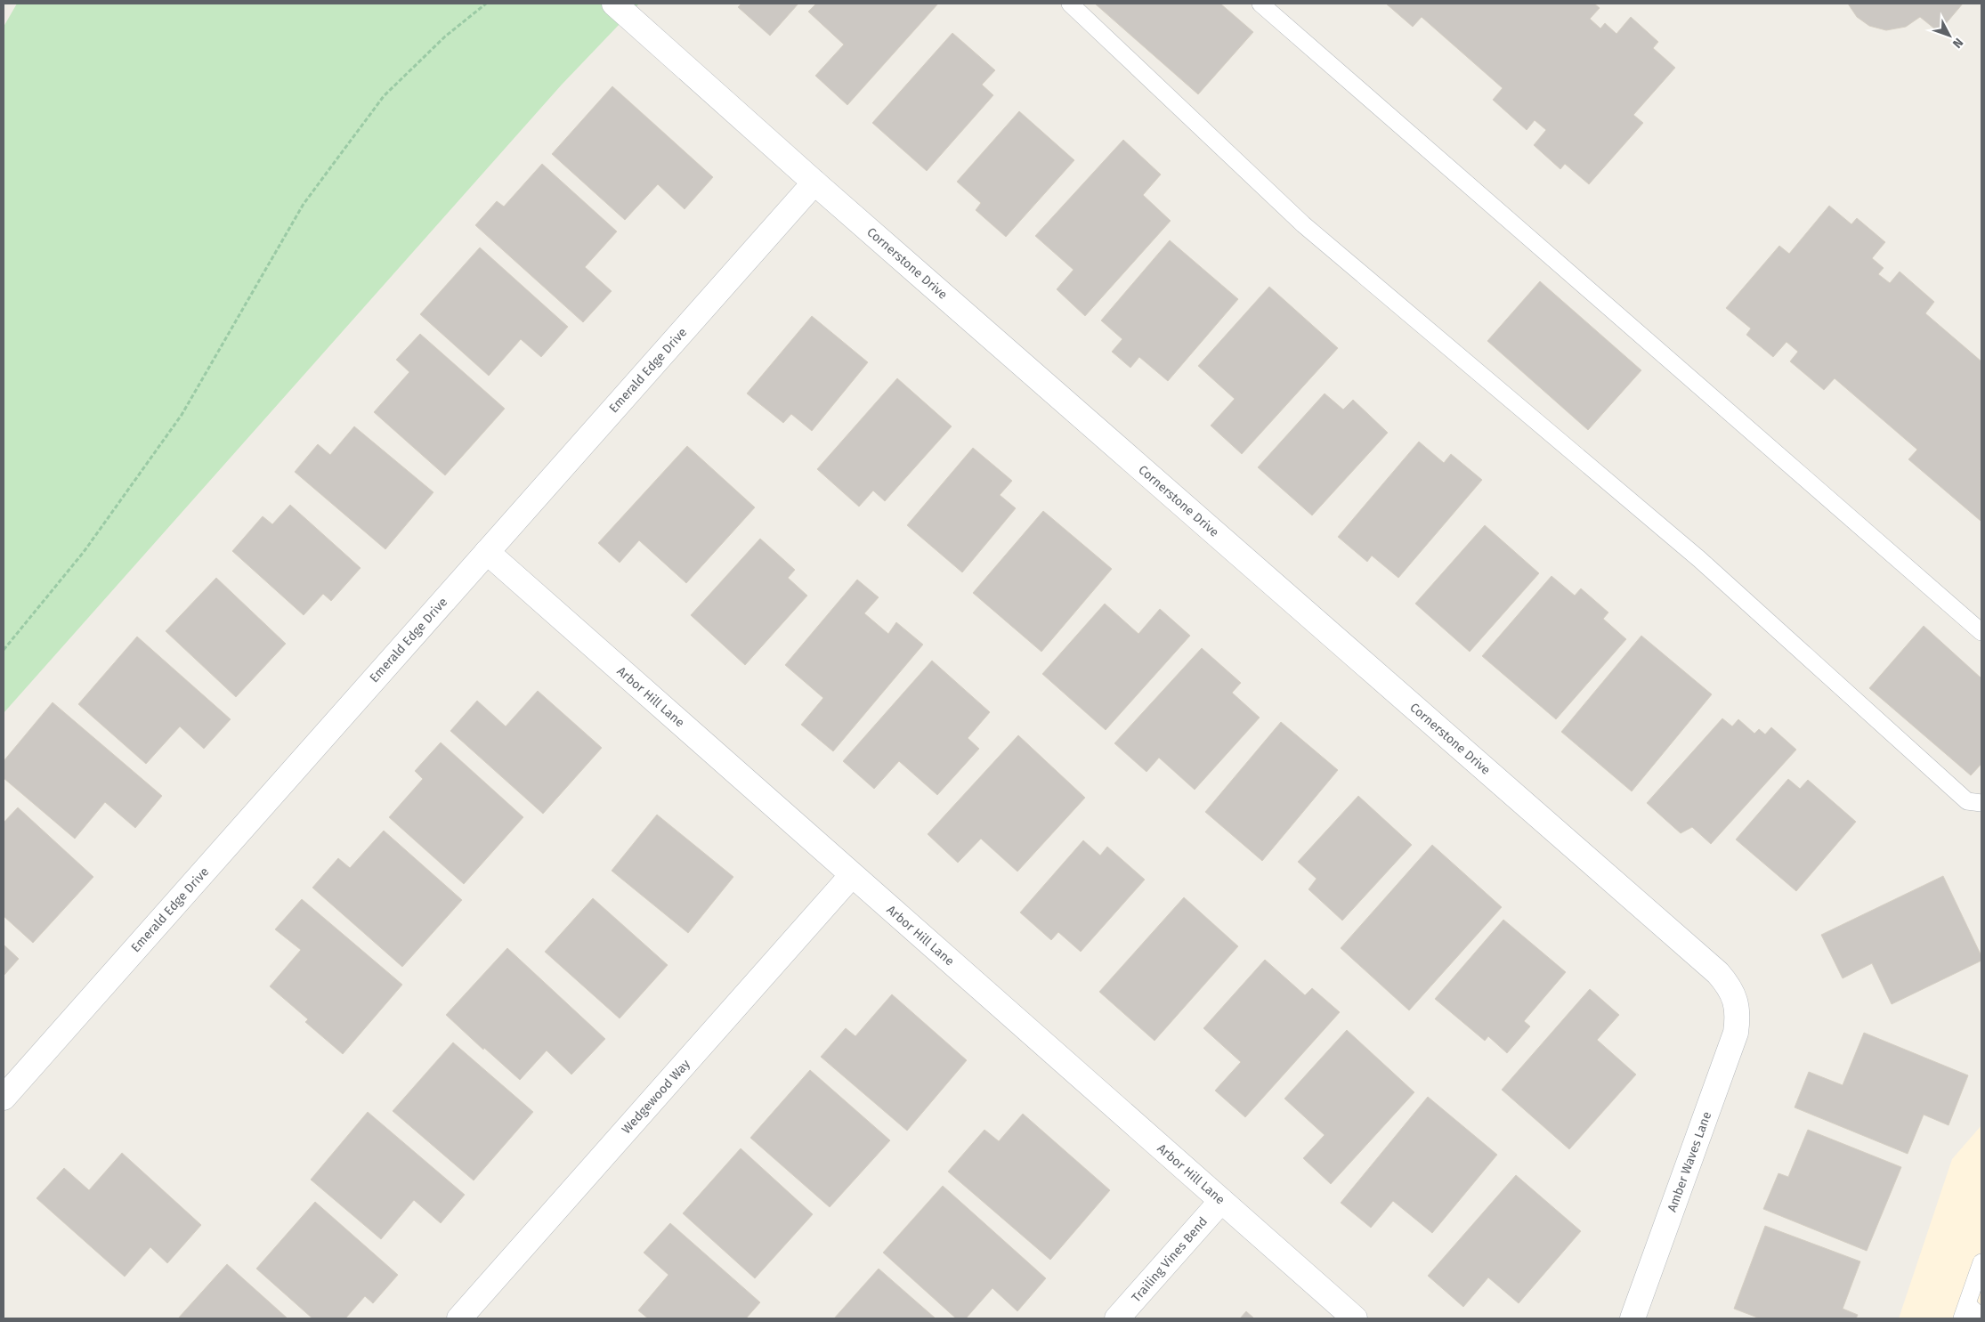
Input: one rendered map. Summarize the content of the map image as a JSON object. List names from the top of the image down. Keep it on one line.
{"streets":{"street":["Cornerstone Drive","Emerald Edge Drive","Arbor Hill Lane","Wedgewood Way","Amber Waves Lane","Trailing Vines Bend"]},"crossings":[["Cornerstone Drive","Emerald Edge Drive"],["Cornerstone Drive","Amber Waves Lane"],["Emerald Edge Drive","Arbor Hill Lane"],["Arbor Hill Lane","Wedgewood Way"],["Arbor Hill Lane","Trailing Vines Bend"]],"north":"bottom right"}
